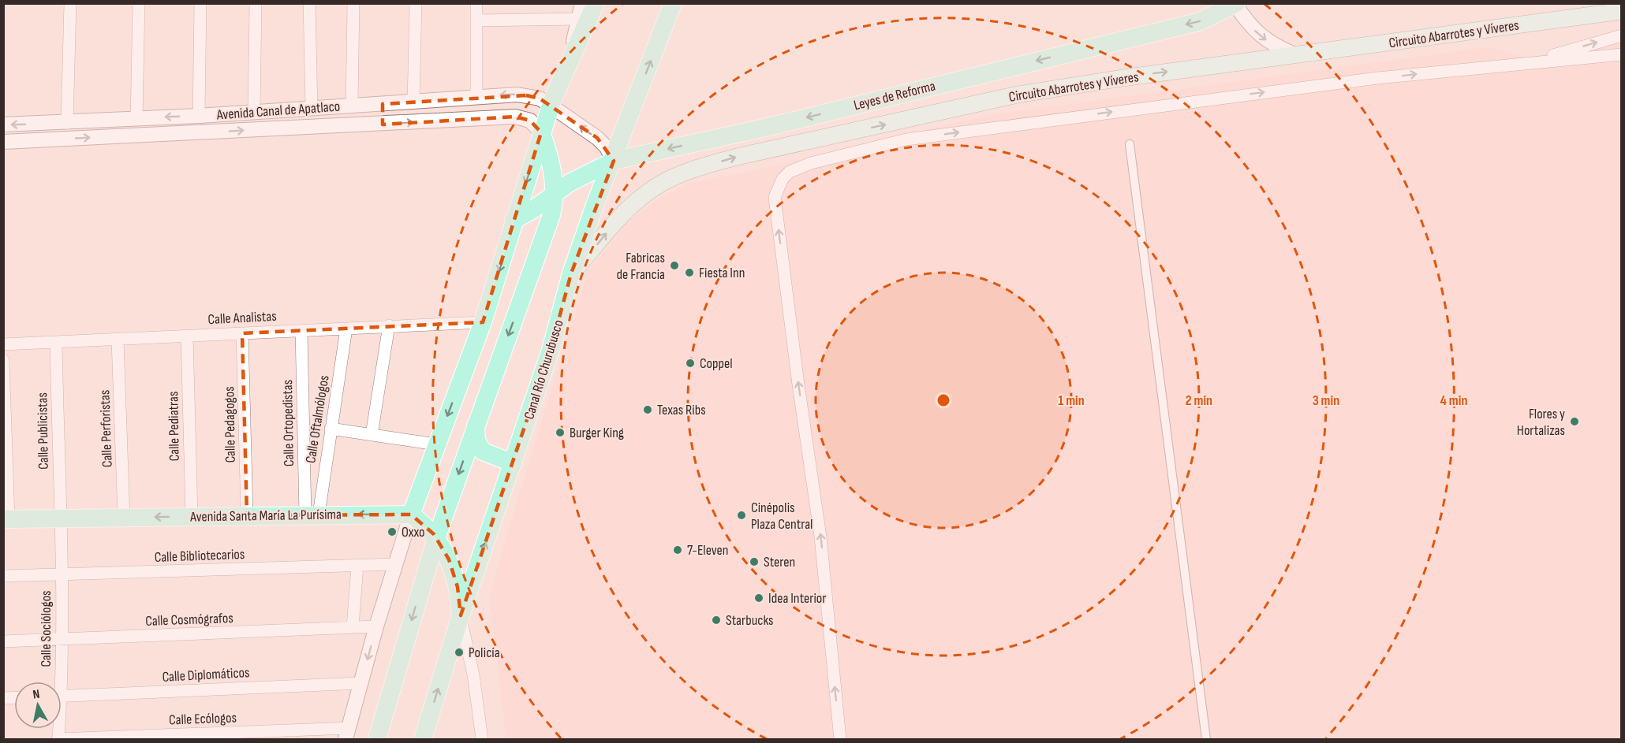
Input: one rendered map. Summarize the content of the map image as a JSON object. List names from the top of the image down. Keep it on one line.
{"streets":{"main road":["Circuito Abarrotes y Víveres","Leyes de Reforma","Canal Río Churubusco","Avenida Santa María La Purísima"],"street":["Avenida Canal de Apatlaco","Calle Analistas","Calle Oftalmólogos","Calle Ortopedistas","Calle Pedagogos","Calle Pediatras","Calle Perforistas","Calle Publicistas","Calle Bibliotecarios","Calle Cosmógrafos","Calle Sociólogos","Calle Diplomáticos","Calle Ecólogos"]},"crossings":[["Circuito Abarrotes y Víveres","Canal Río Churubusco"],["Leyes de Reforma","Avenida Canal de Apatlaco"],["Leyes de Reforma","Canal Río Churubusco"],["Avenida Canal de Apatlaco","Canal Río Churubusco"],["Calle Analistas","Calle Oftalmólogos"],["Calle Analistas","Calle Ortopedistas"],["Calle Analistas","Calle Pedagogos"],["Calle Analistas","Calle Pediatras"],["Calle Analistas","Calle Perforistas"],["Calle Analistas","Calle Publicistas"],["Calle Oftalmólogos","Calle Ortopedistas"],["Calle Oftalmólogos","Avenida Santa María La Purísima"],["Calle Ortopedistas","Avenida Santa María La Purísima"],["Calle Pedagogos","Avenida Santa María La Purísima"],["Calle Pediatras","Avenida Santa María La Purísima"],["Calle Perforistas","Avenida Santa María La Purísima"],["Calle Publicistas","Avenida Santa María La Purísima"],["Calle Publicistas","Calle Sociólogos"],["Avenida Santa María La Purísima","Calle Sociólogos"],["Calle Bibliotecarios","Calle Sociólogos"],["Calle Cosmógrafos","Calle Sociólogos"]],"one_way":["Circuito Abarrotes y Víveres","Leyes de Reforma","Avenida Santa María La Purísima"],"places":["Fabricas de Francia","Fiesta Inn","Coppel","Texas Ribs","Flores y Hortalizas","Burger King","Cinépolis Plaza Central","Oxxo","7-Eleven","Steren","Idea Interior","Starbucks","Policía"],"north":"top","rings":["1 min","2 min","3 min","4 min"]}
